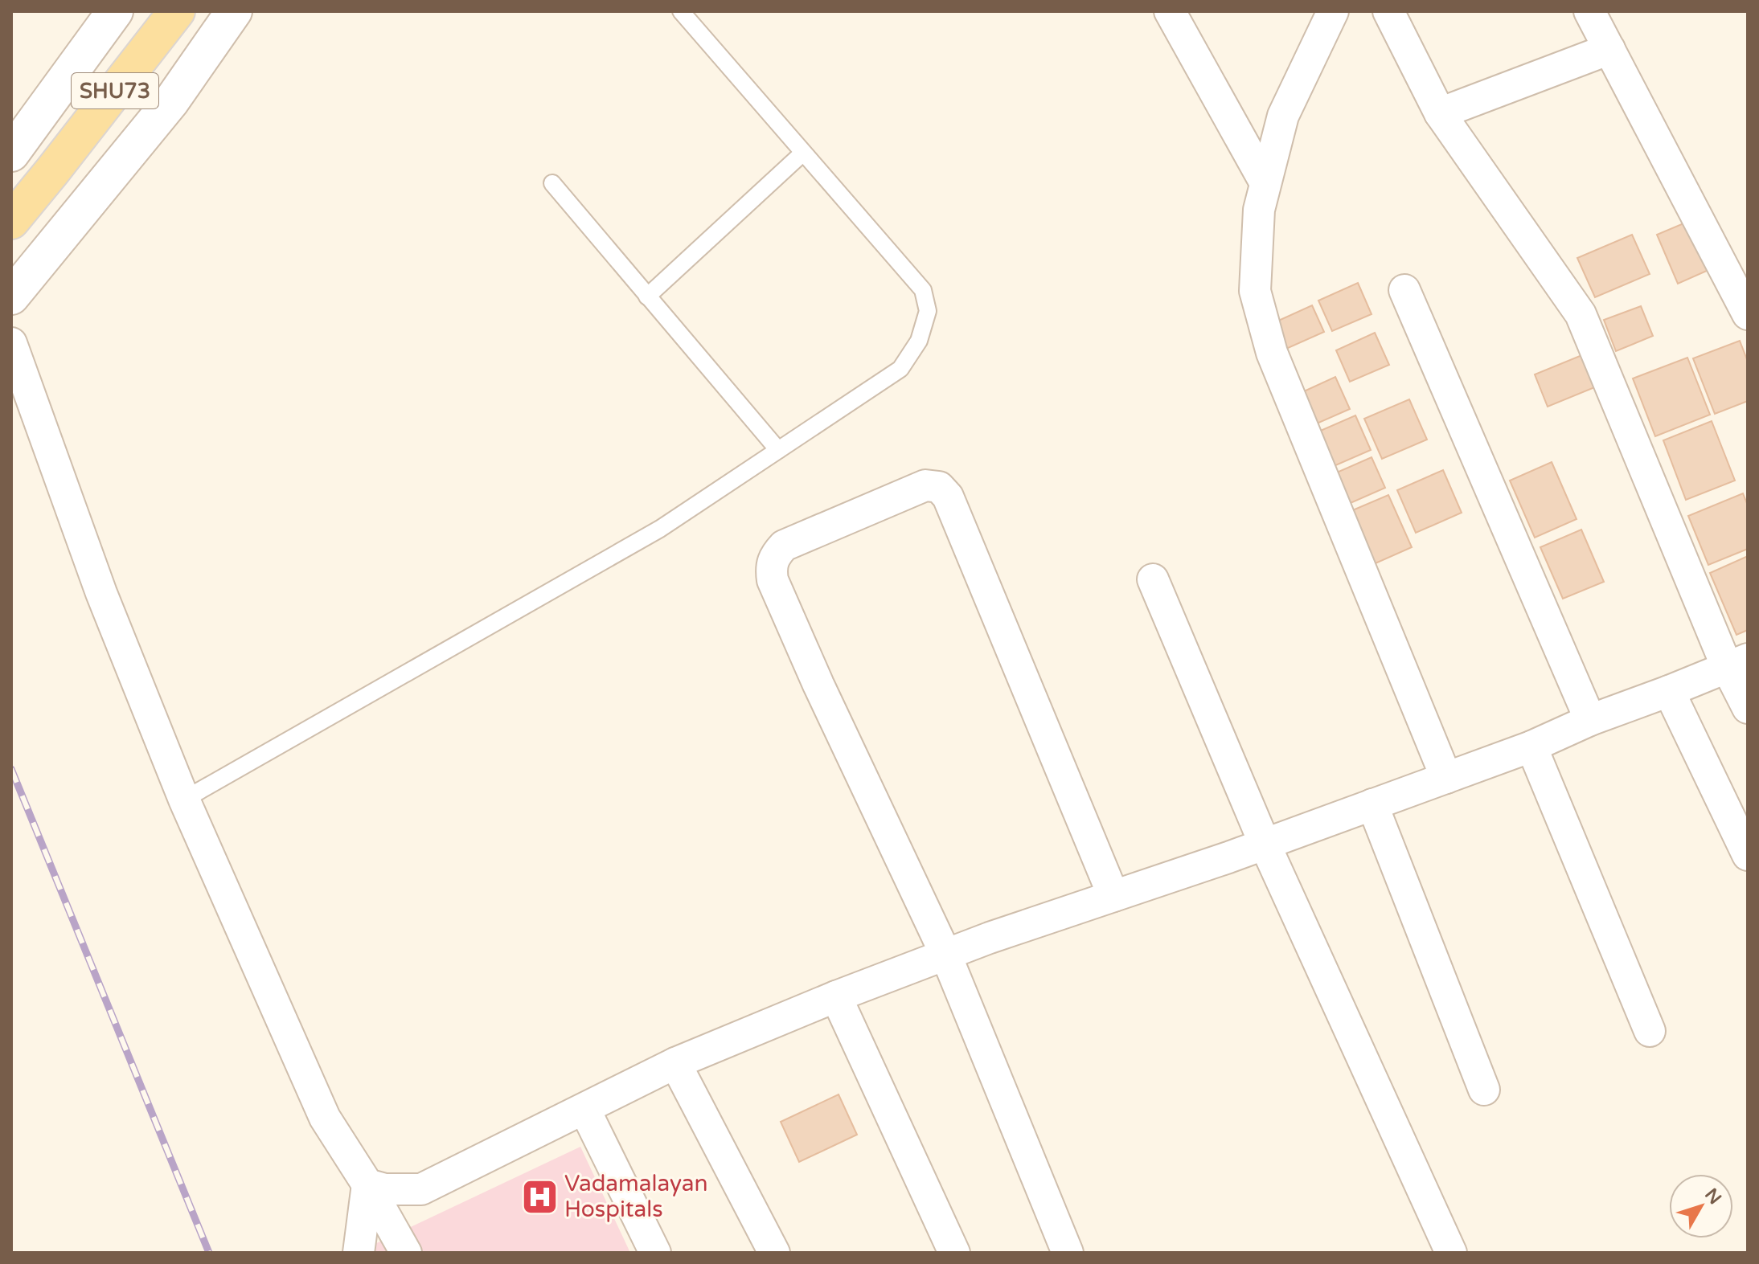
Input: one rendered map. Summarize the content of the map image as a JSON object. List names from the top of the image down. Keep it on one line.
{"streets":{"main road":["SHU73"]},"places":{"hospital":["Vadamalayan Hospitals"]},"north":"top right"}
